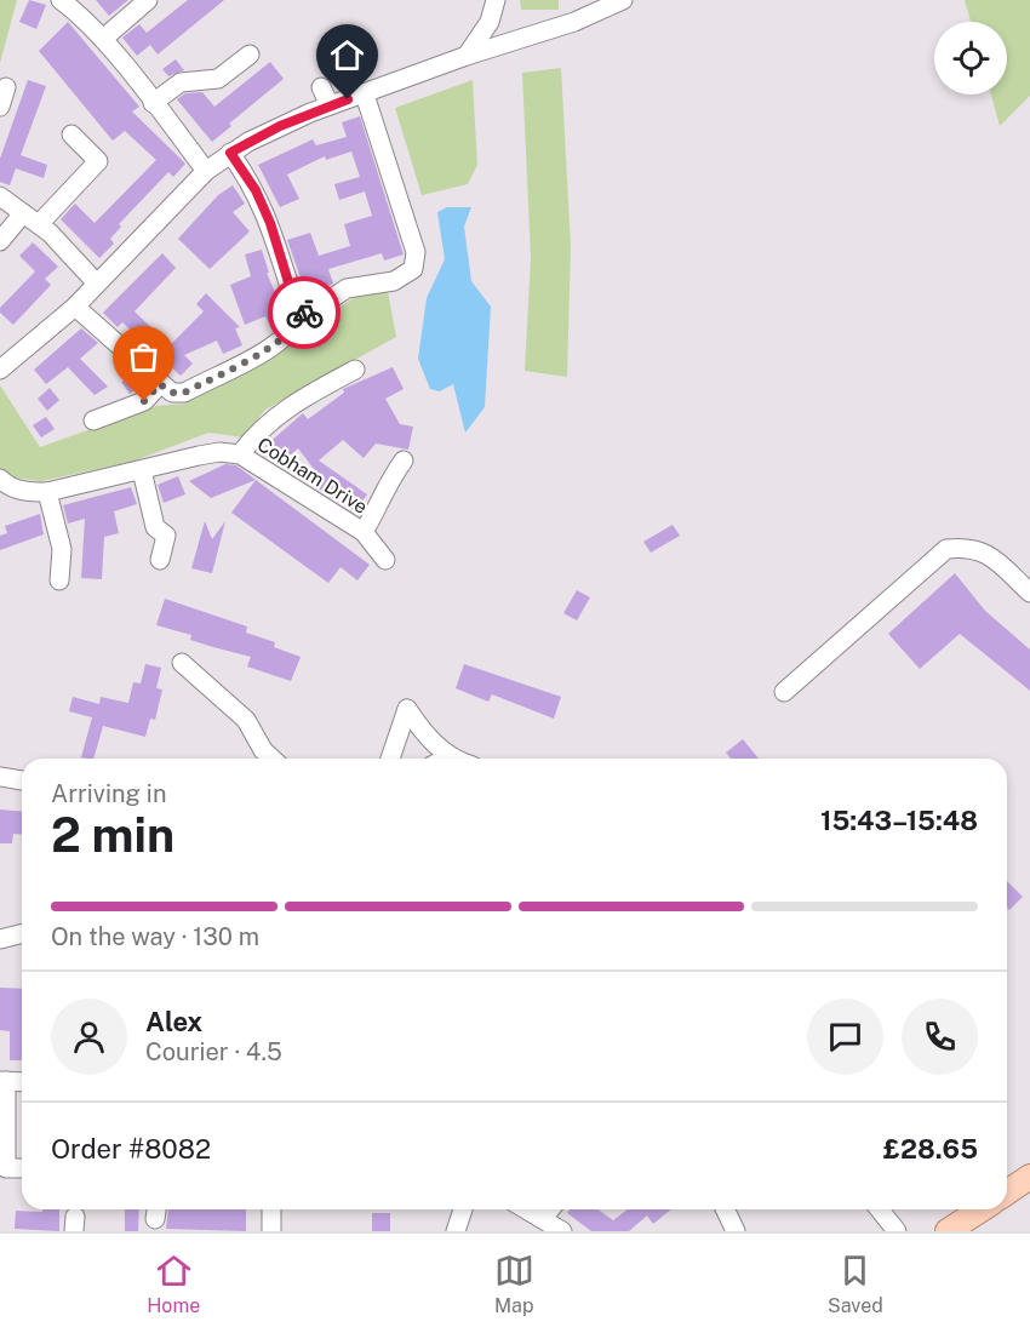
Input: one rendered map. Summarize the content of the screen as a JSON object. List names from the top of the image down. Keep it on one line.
{"streets":{"street":["Cobham Drive"]},"page":{"heading":["2 min","Arriving in","15:43–15:48"],"panel":["Alex","Courier · 4.5","Order #8082","£28.65"],"bar":"On the way · 130 m","tabs":["Home","Map","Saved"]}}
